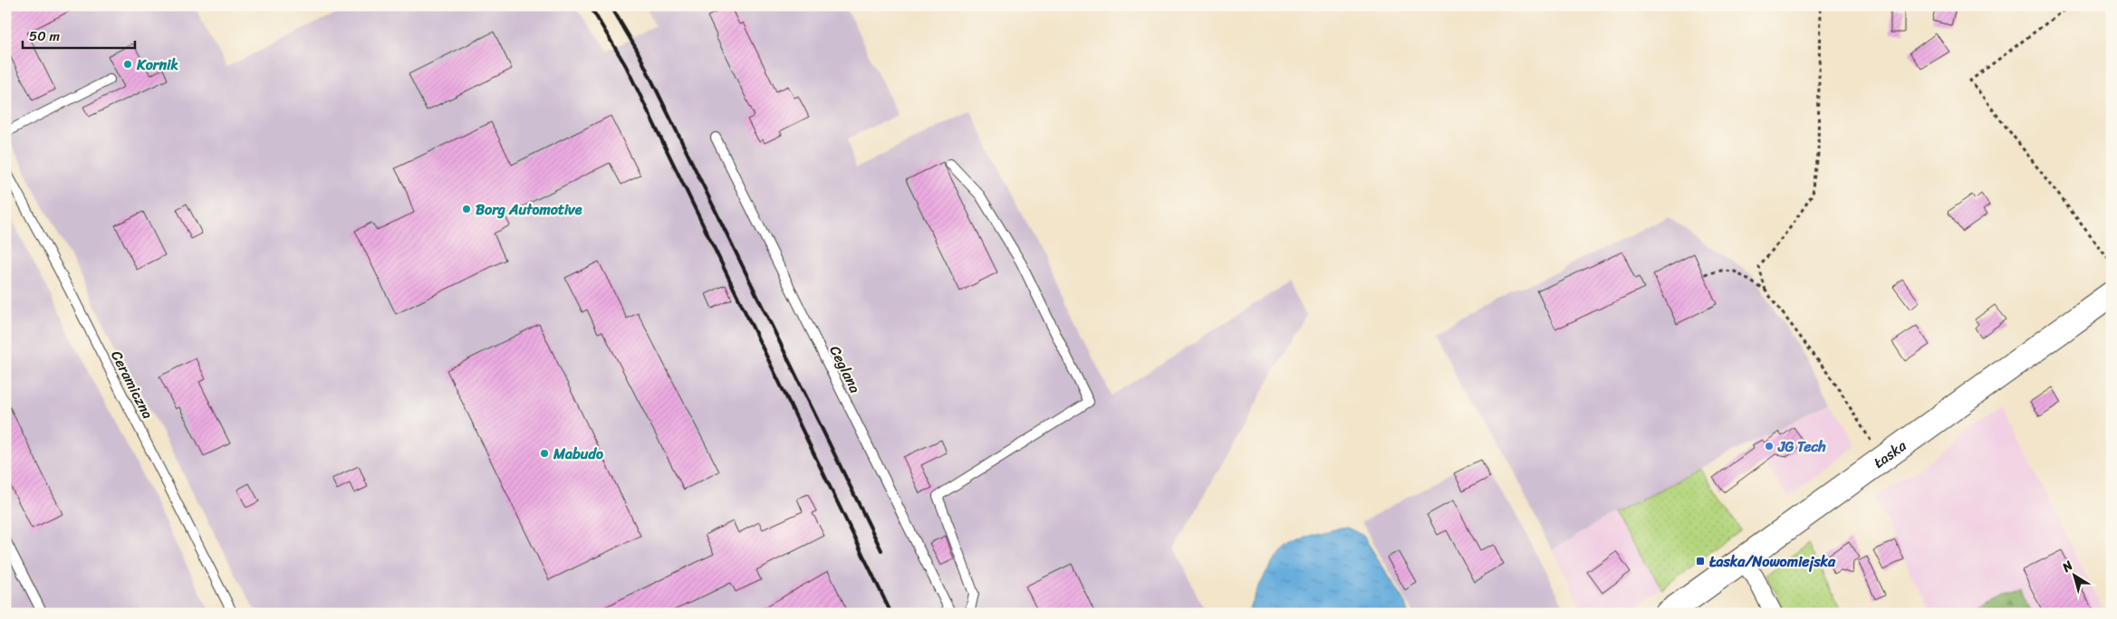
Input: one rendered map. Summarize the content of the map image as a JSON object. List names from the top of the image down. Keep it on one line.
{"streets":{"main road":["Łaska"],"lane":["Ceglana","Ceramiczna"]},"places":{"other":["Kornik","Borg Automotive","JG Tech","Mabudo"],"transit":["Łaska/Nowomiejska"]},"scale_bar":"50 m","north":"top left"}
